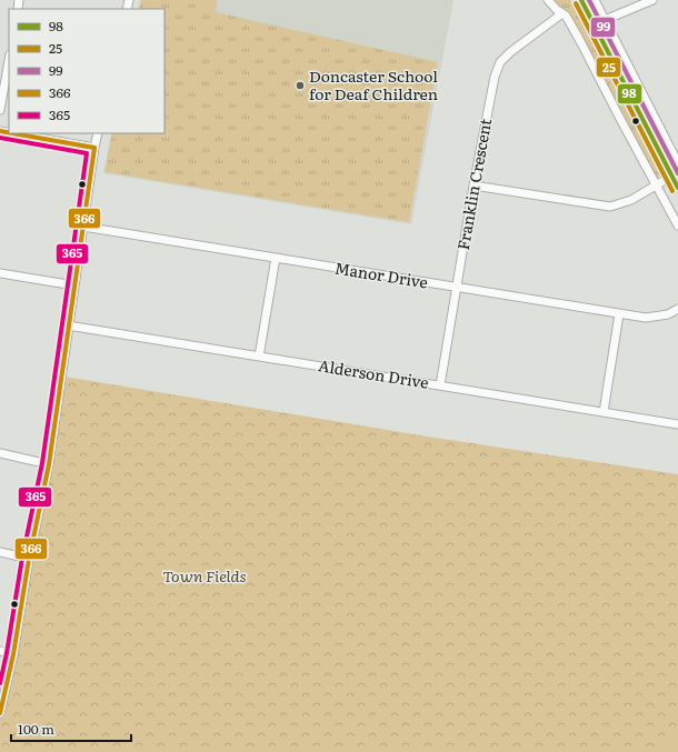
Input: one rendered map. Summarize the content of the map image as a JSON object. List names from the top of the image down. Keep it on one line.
{"streets":{"street":["Franklin Crescent","Manor Drive","Alderson Drive"]},"crossings":[["Franklin Crescent","Manor Drive"],["Franklin Crescent","Alderson Drive"]],"parks":["Town Fields"],"places":["Doncaster School for Deaf Children"],"lines":["transit line 98","transit line 99","transit line 25","transit line 366","transit line 365"],"legend":["98","25","99","366","365"],"scale_bar":"100 m"}
